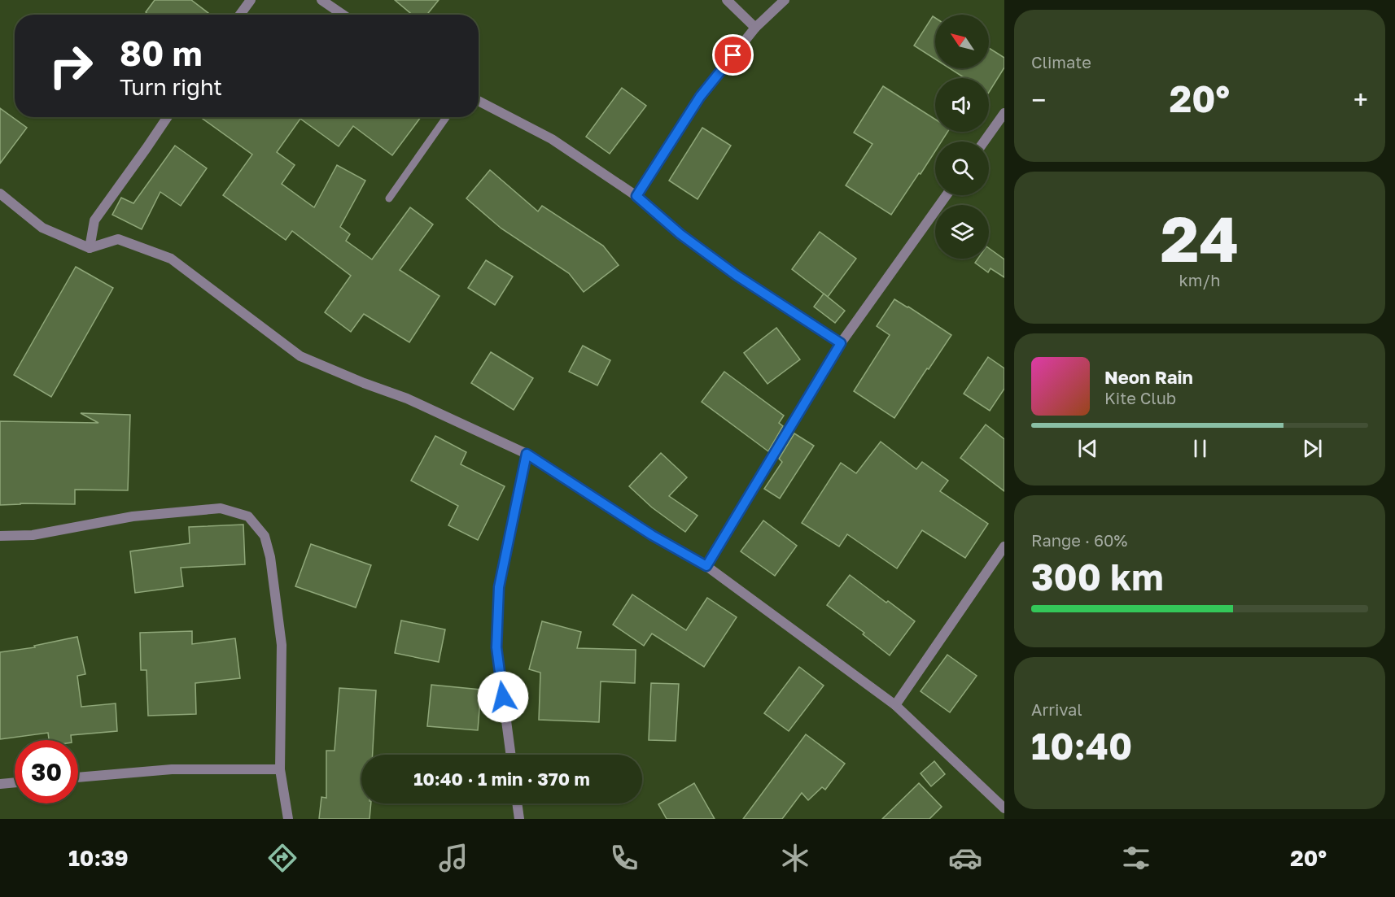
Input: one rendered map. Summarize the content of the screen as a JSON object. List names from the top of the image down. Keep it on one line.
{"north":"top left","page":{"tile":["Climate",["24","km/h"],["Range · 60%","300 km"],["Arrival","10:40"]],"turn":["80 m","Turn right"],"heat":["−","20°","+"],"song":["Neon Rain","Kite Club"],"limit":"30","trip":"10:40 · 1 min · 370 m","tabs":["10:39","20°"]}}
